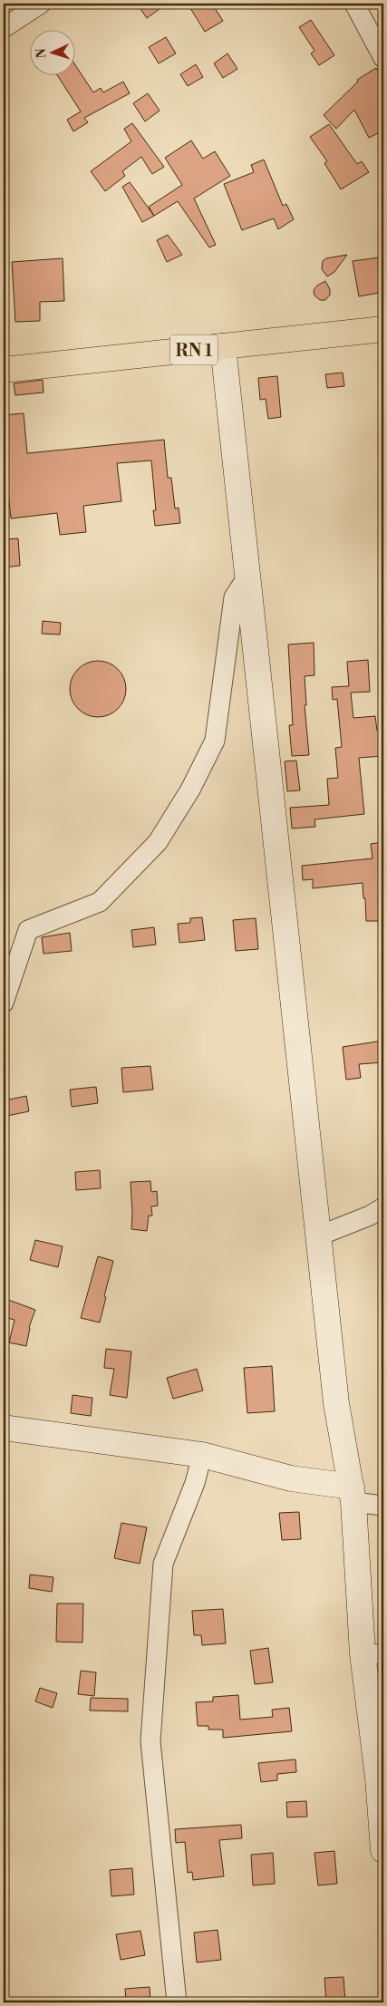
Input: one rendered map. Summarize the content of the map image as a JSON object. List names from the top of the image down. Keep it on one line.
{"streets":{"main road":["RN 1"]},"north":"left"}
